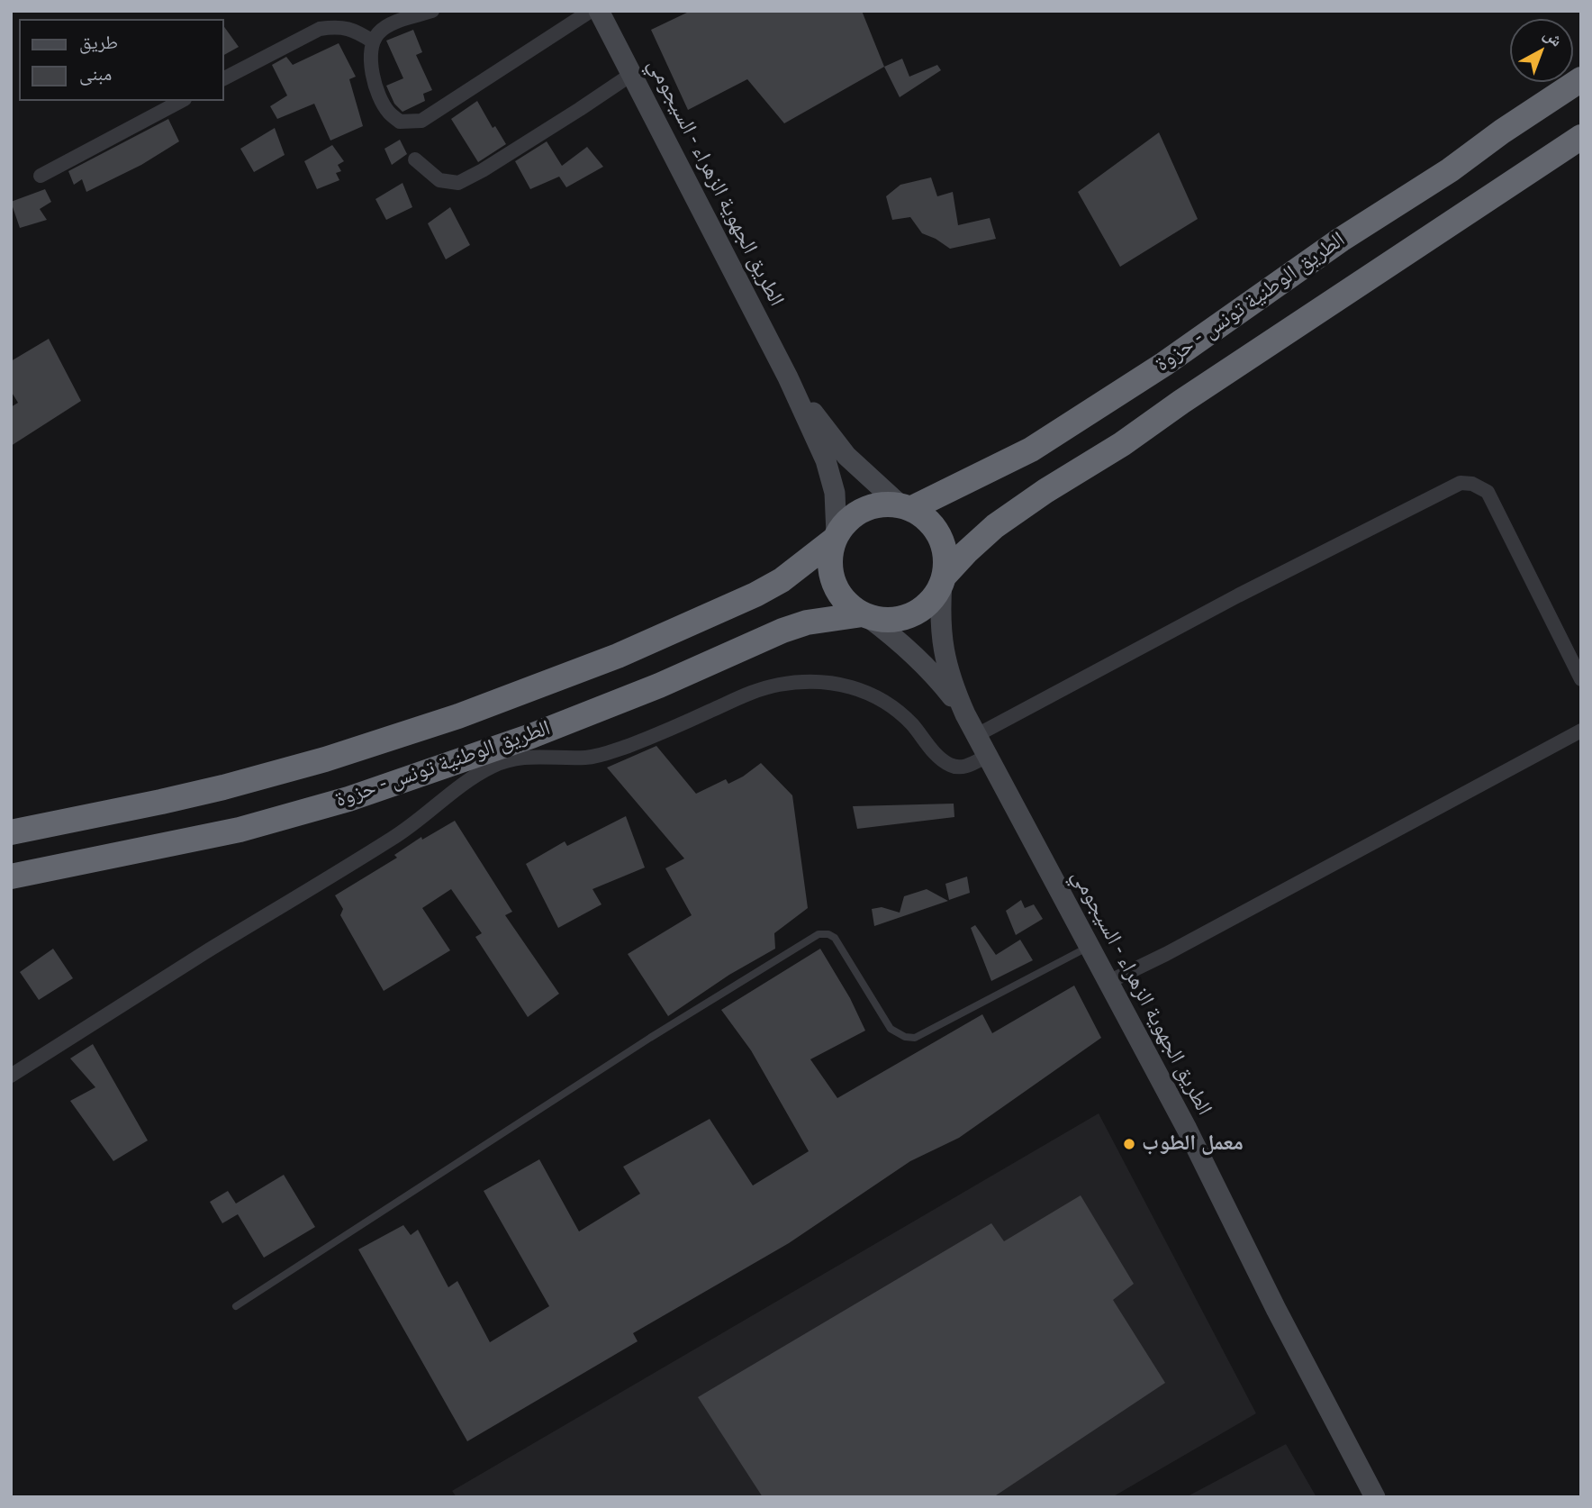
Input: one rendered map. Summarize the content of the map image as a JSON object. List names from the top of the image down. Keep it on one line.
{"streets":{"highway":["الطريق الوطنية تونس - حزوة"],"main road":["الطريق الجهوية الزهراء - السيجومي"]},"crossings":[["الطريق الجهوية الزهراء - السيجومي","الطريق الوطنية تونس - حزوة"]],"places":["معمل الطوب"],"legend":["طريق","مبنى"],"north":"top right"}
